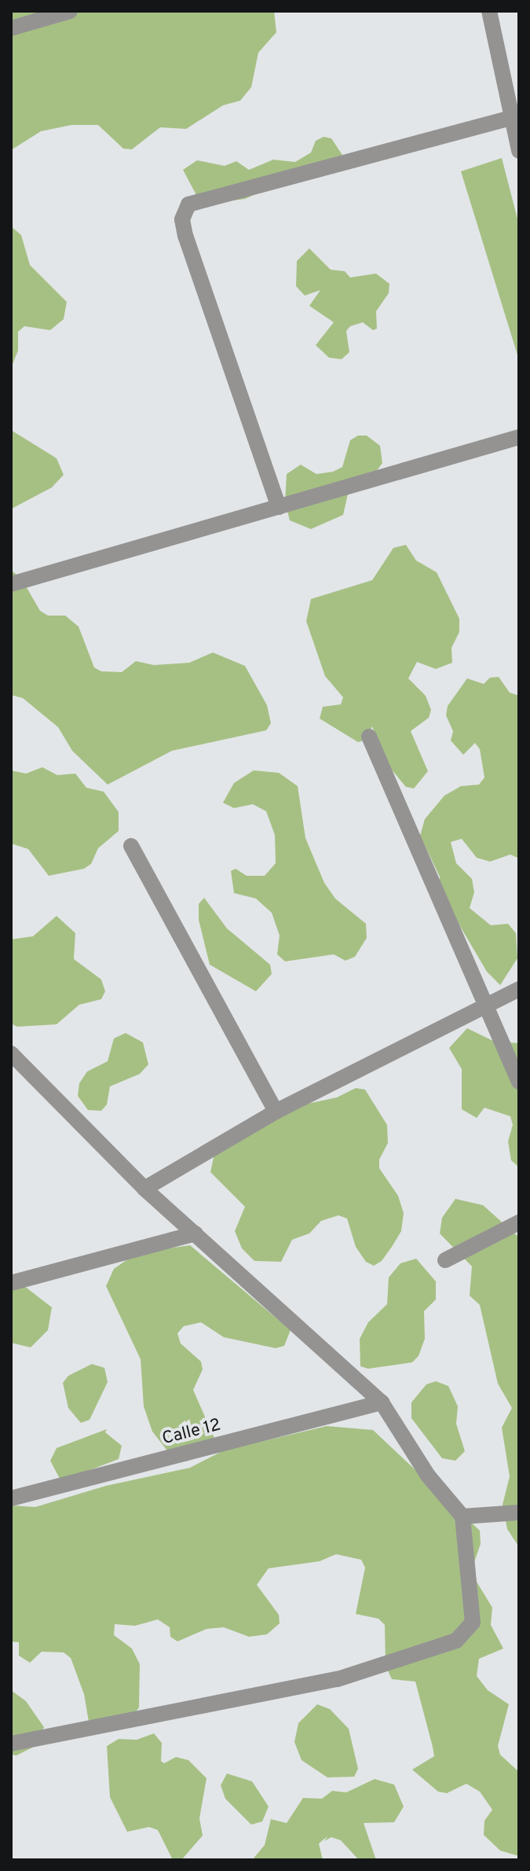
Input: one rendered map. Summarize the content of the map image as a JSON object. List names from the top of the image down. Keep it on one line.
{"streets":{"street":["Calle 12"]}}
